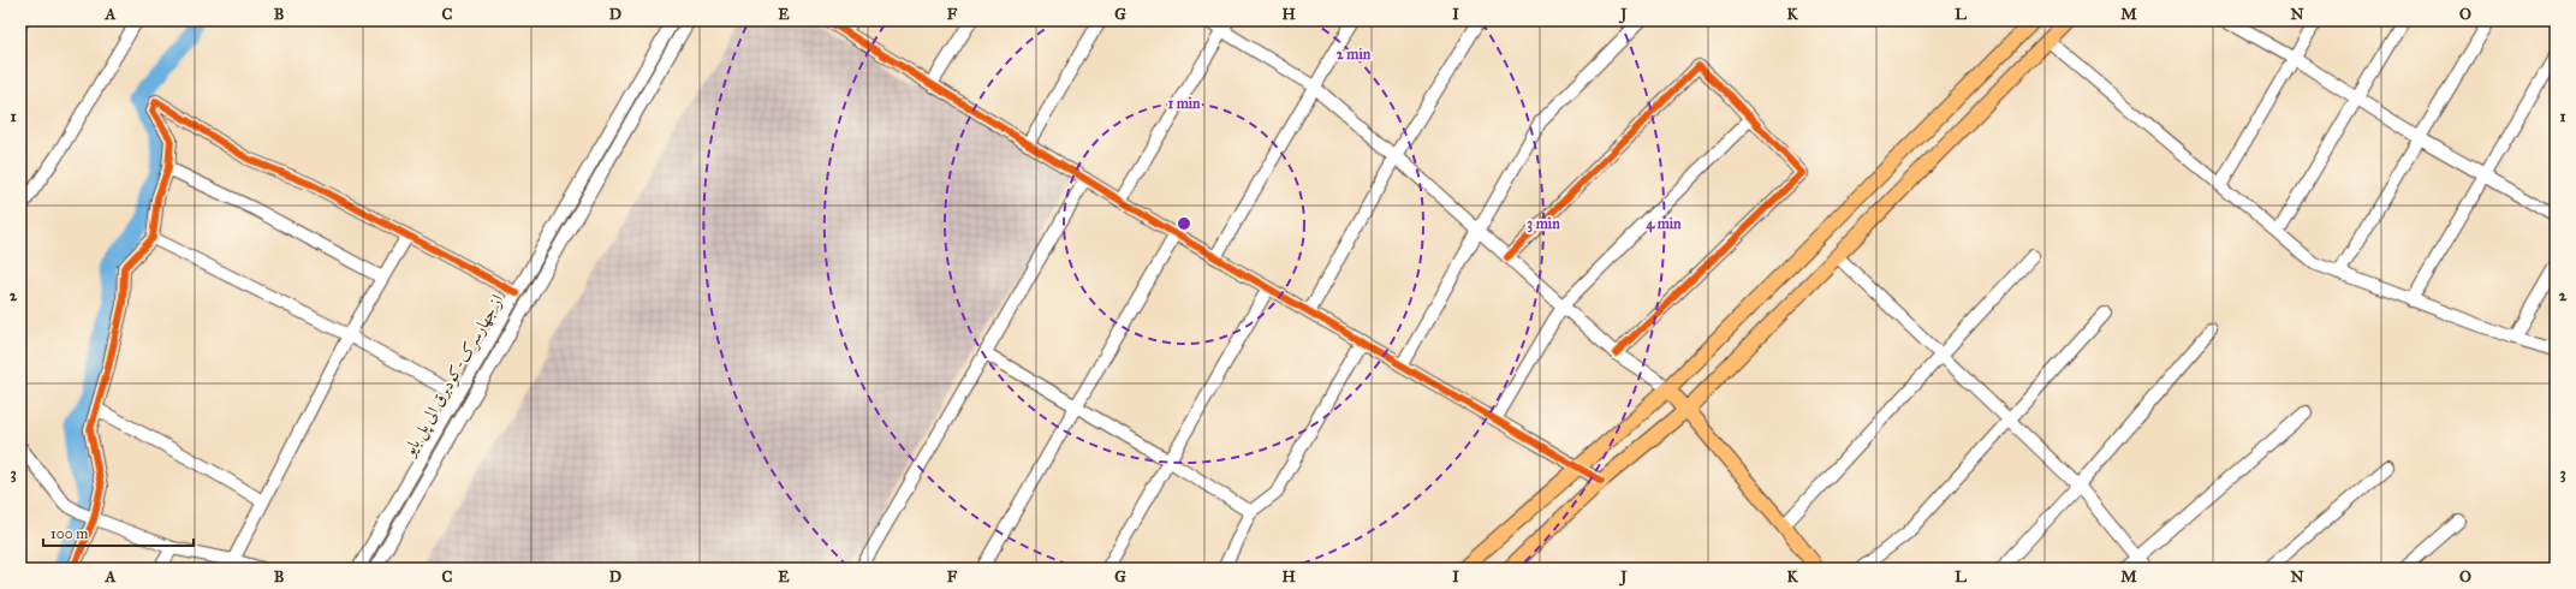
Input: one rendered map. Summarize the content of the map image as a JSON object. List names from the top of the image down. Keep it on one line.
{"streets":{"street":["از جهارسرک-کودبرق الی پل بایو"]},"scale_bar":"100 m","grid":{"columns":["A","B","C","D","E","F","G","H","I","J","K","L","M","N","O"],"rows":["1","2","3"]},"rings":["2 min","1 min","3 min","4 min"]}
